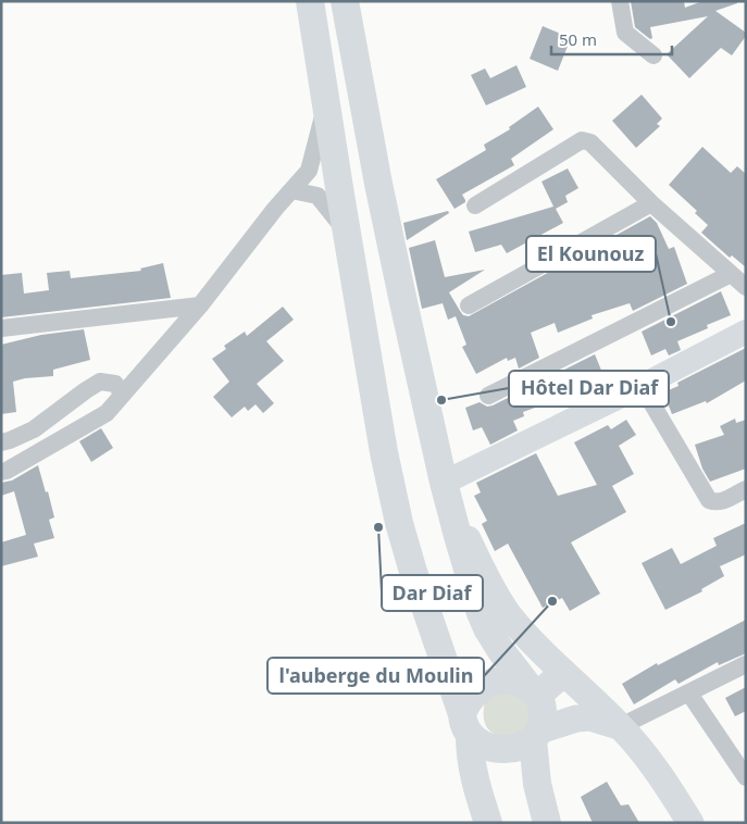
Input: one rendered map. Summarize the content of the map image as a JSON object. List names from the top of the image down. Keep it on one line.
{"places":["El Kounouz","Hôtel Dar Diaf","Dar Diaf","l'auberge du Moulin"],"scale_bar":"50 m"}
